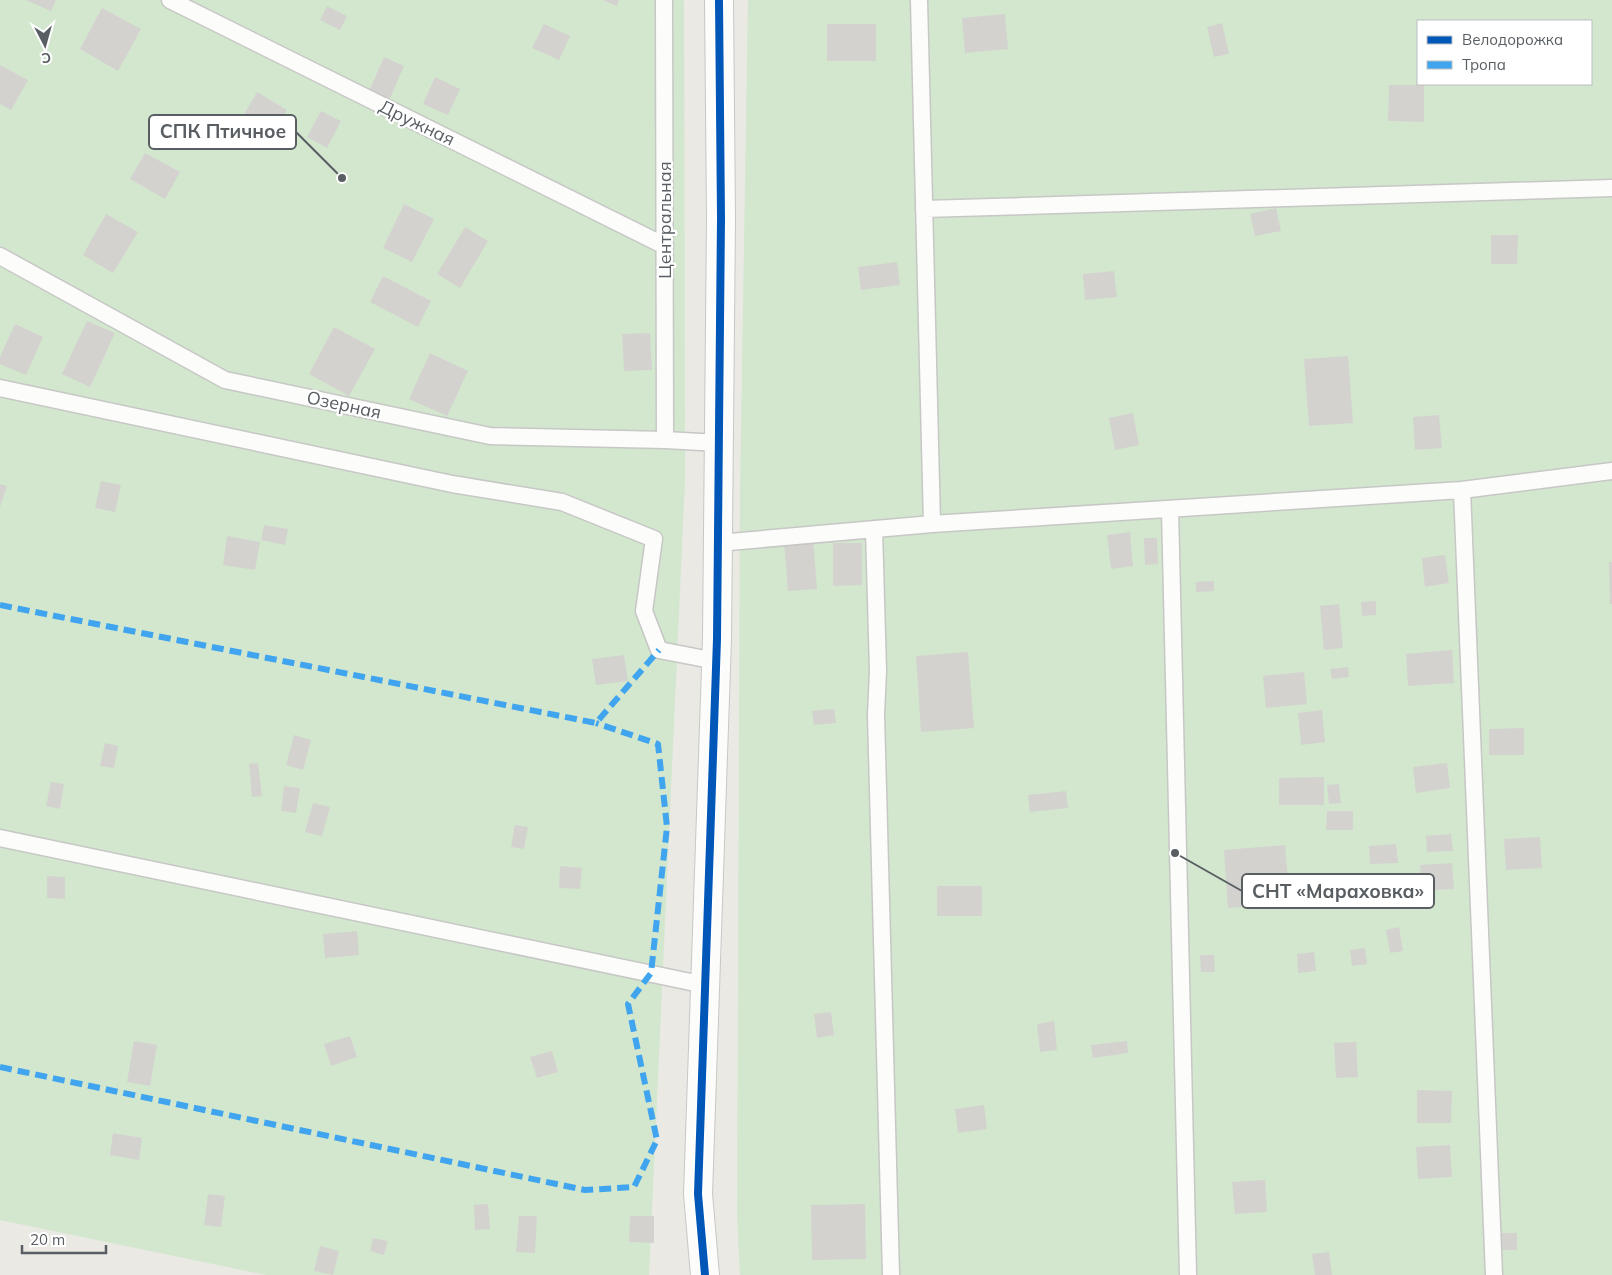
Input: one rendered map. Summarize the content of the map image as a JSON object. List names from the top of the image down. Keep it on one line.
{"streets":{"lane":["Дружная","Центральная","Озерная"]},"crossings":[["Дружная","Центральная"],["Центральная","Озерная"]],"places":["СПК Птичное","СНТ «Мараховка»"],"legend":["Велодорожка","Тропа"],"scale_bar":"20 m","north":"bottom"}
